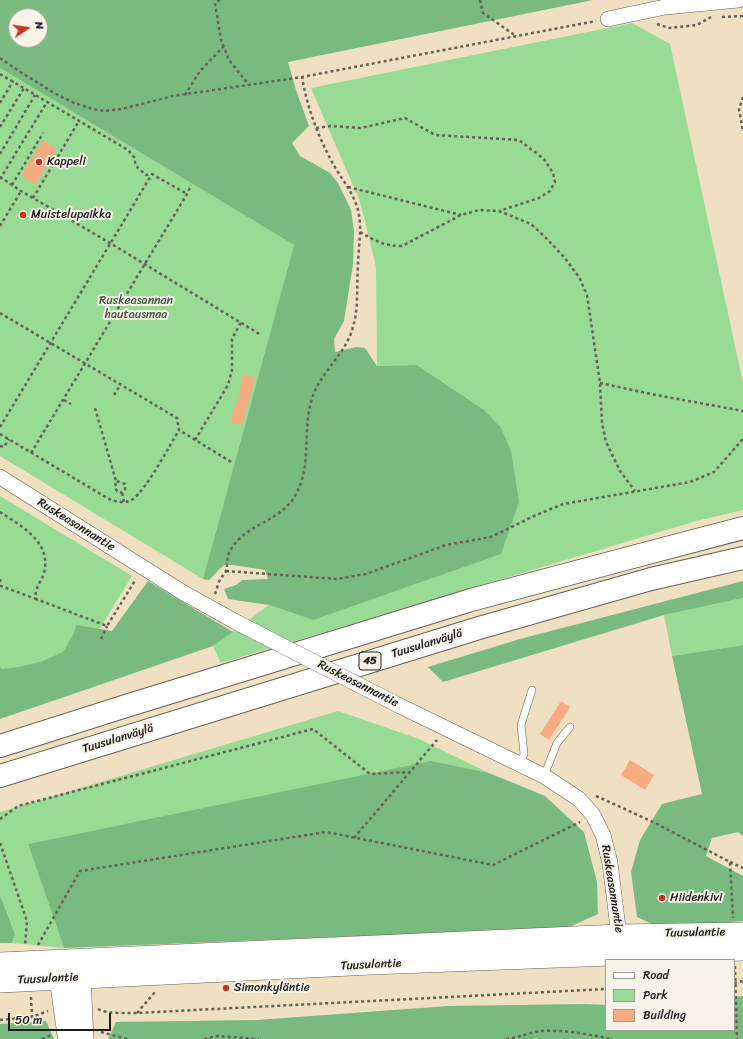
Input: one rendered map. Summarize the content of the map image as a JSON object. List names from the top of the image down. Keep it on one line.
{"streets":{"highway":["Tuusulanväylä","45"],"main road":["Tuusulantie"],"street":["Ruskeasannantie"]},"crossings":[["Ruskeasannantie","Tuusulantie"]],"parks":["Ruskeasannan hautausmaa"],"places":["Kappeli","Muistelupaikka","Hiidenkivi","Simonkyläntie"],"legend":["Road","Park","Building"],"scale_bar":"50 m","north":"right"}
